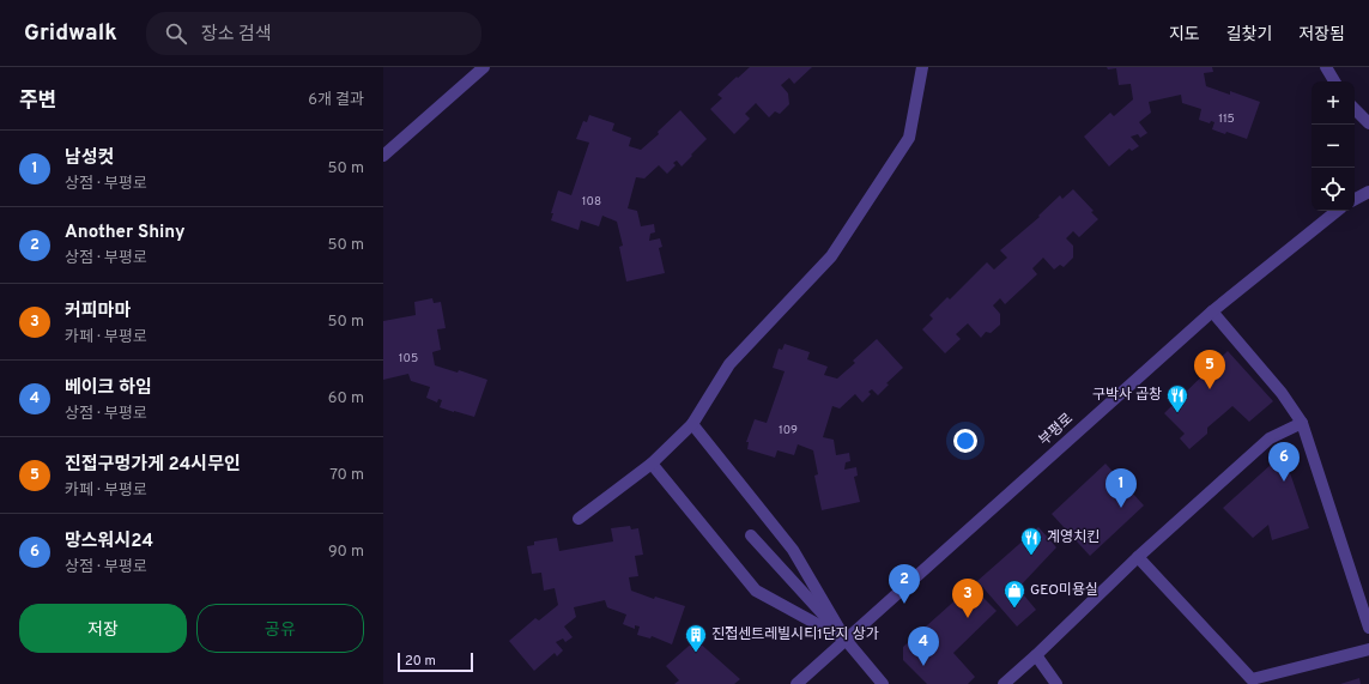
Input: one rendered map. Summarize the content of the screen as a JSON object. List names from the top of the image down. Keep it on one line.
{"streets":{"street":["부평로"]},"places":{"restaurant":["구박사 곱창","계영치킨"],"shop":["GEO미용실"],"building":["진접센트레빌시티1단지 상가"]},"house_numbers":["115","108","105","109"],"scale_bar":"20 m","page":{"header":"Gridwalk","search":"장소 검색","nav":["지도","길찾기","저장됨"],"heading":["주변","6개 결과"],"map_buttons":["+","−"],"list":[{"mark":"1","name":"남성컷","note":"상점 · 부평로","value":"50 m"},{"mark":"2","name":"Another Shiny","note":"상점 · 부평로","value":"50 m"},{"mark":"3","name":"커피마마","note":"카페 · 부평로","value":"50 m"},{"mark":"4","name":"베이크 하임","note":"상점 · 부평로","value":"60 m"},{"mark":"5","name":"진접구멍가게 24시무인","note":"카페 · 부평로","value":"70 m"},{"mark":"6","name":"망스워시24","note":"상점 · 부평로","value":"90 m"}],"pins":["5","6","1","2","3","4"],"buttons":["저장","공유"],"scale":"20 m"}}
